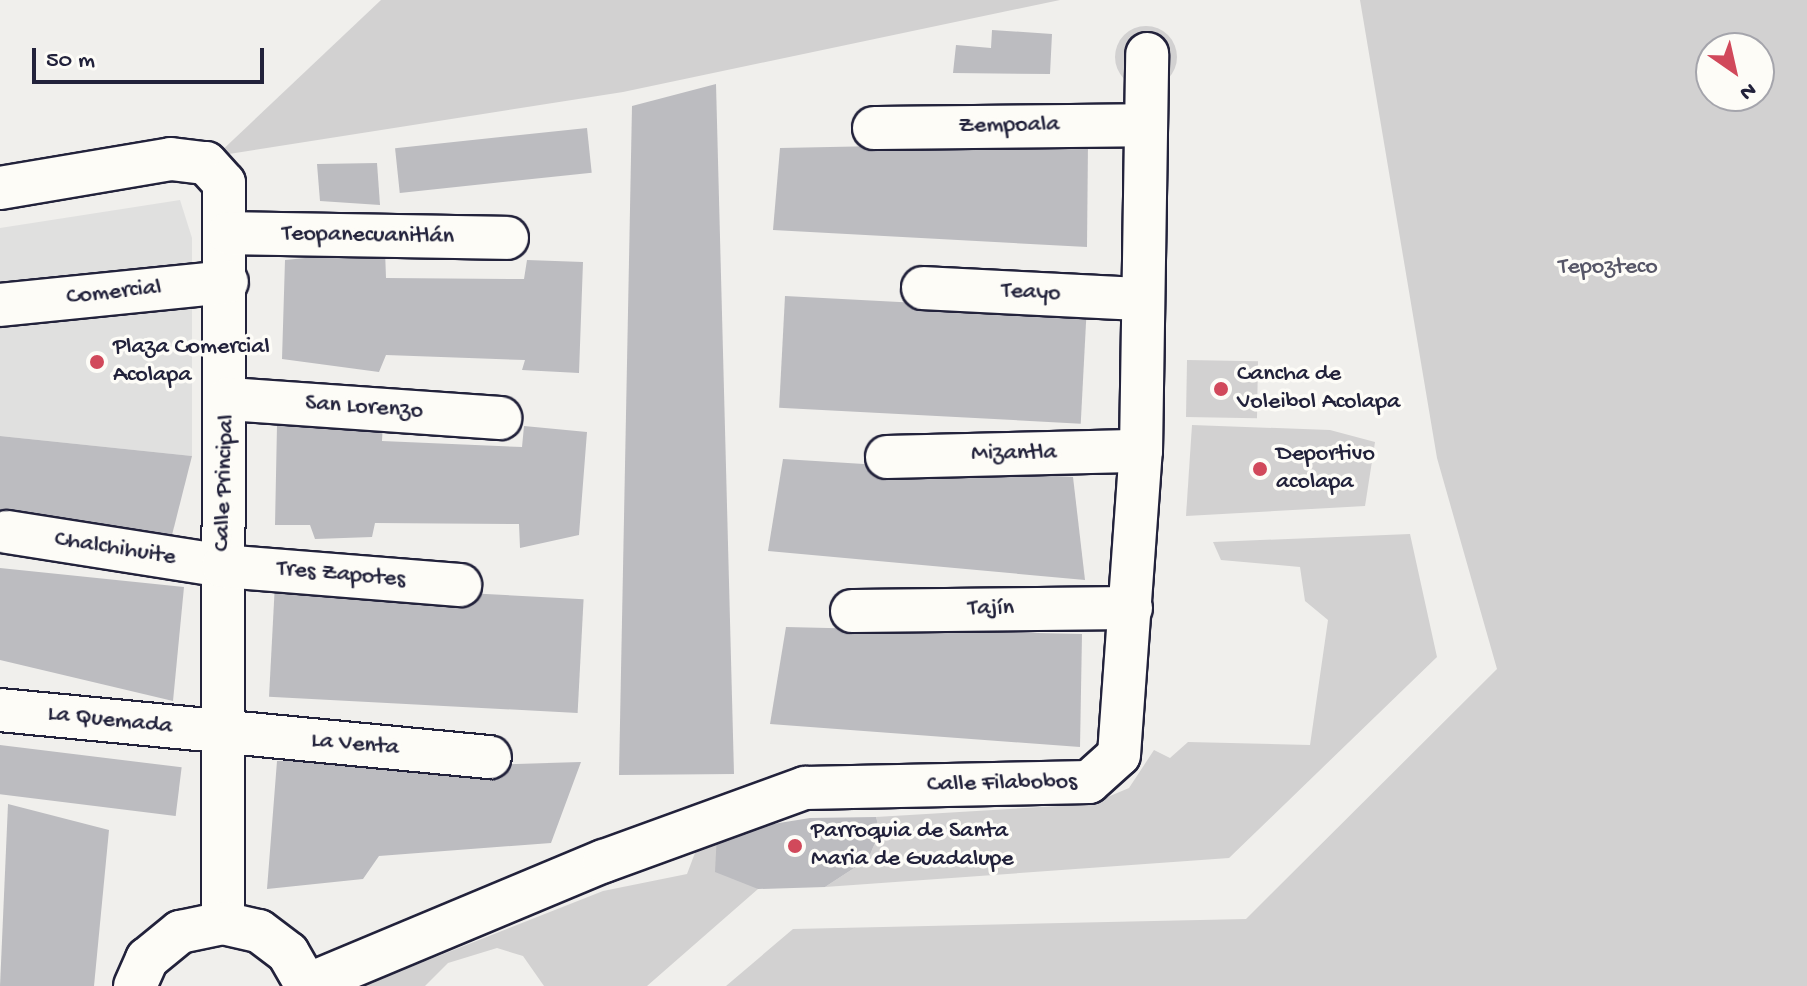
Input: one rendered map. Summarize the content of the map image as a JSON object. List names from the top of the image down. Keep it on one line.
{"streets":{"street":["Zempoala","Teopanecuanitlán","Comercial","Teayo","San Lorenzo","Mizantla","Calle Principal","Chalchihuite","Tres Zapotes","Tajín","La Quemada","La Venta","Calle Filabobos"]},"crossings":[["Zempoala","Calle Filabobos"],["Teopanecuanitlán","Calle Principal"],["Comercial","Calle Principal"],["Teayo","Calle Filabobos"],["San Lorenzo","Calle Principal"],["Mizantla","Calle Filabobos"],["Calle Principal","Chalchihuite"],["Calle Principal","Tres Zapotes"],["Calle Principal","La Quemada"],["Calle Principal","La Venta"],["Chalchihuite","Tres Zapotes"],["Tajín","Calle Filabobos"],["La Quemada","La Venta"]],"parks":["Tepozteco"],"places":["Plaza Comercial Acolapa","Cancha de Voleibol Acolapa","Deportivo acolapa","Parroquia de Santa Maria de Guadalupe"],"scale_bar":"50 m","north":"bottom right"}
